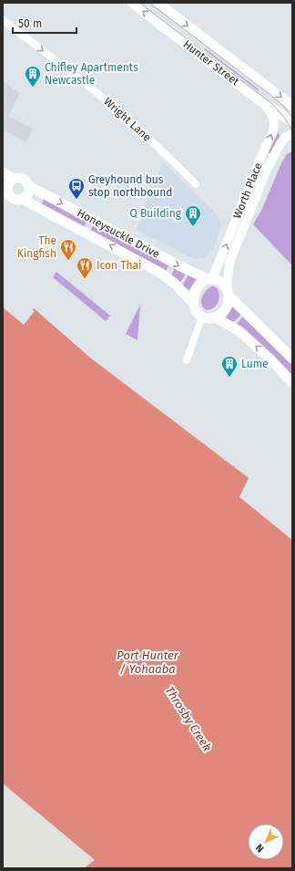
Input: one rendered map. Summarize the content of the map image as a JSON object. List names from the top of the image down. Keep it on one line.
{"streets":{"main road":["Hunter Street","Honeysuckle Drive"],"street":["Wright Lane","Worth Place"]},"crossings":[["Hunter Street","Worth Place"],["Worth Place","Honeysuckle Drive"]],"one_way":["Wright Lane"],"water":["Port Hunter / Yohaaba","Throsby Creek"],"places":{"building":["Chifley Apartments Newcastle","Q Building","Lume"],"bus stop":["Greyhound bus stop northbound"],"restaurant":["The Kingfish","Icon Thai"]},"scale_bar":"50 m","north":"bottom left"}
